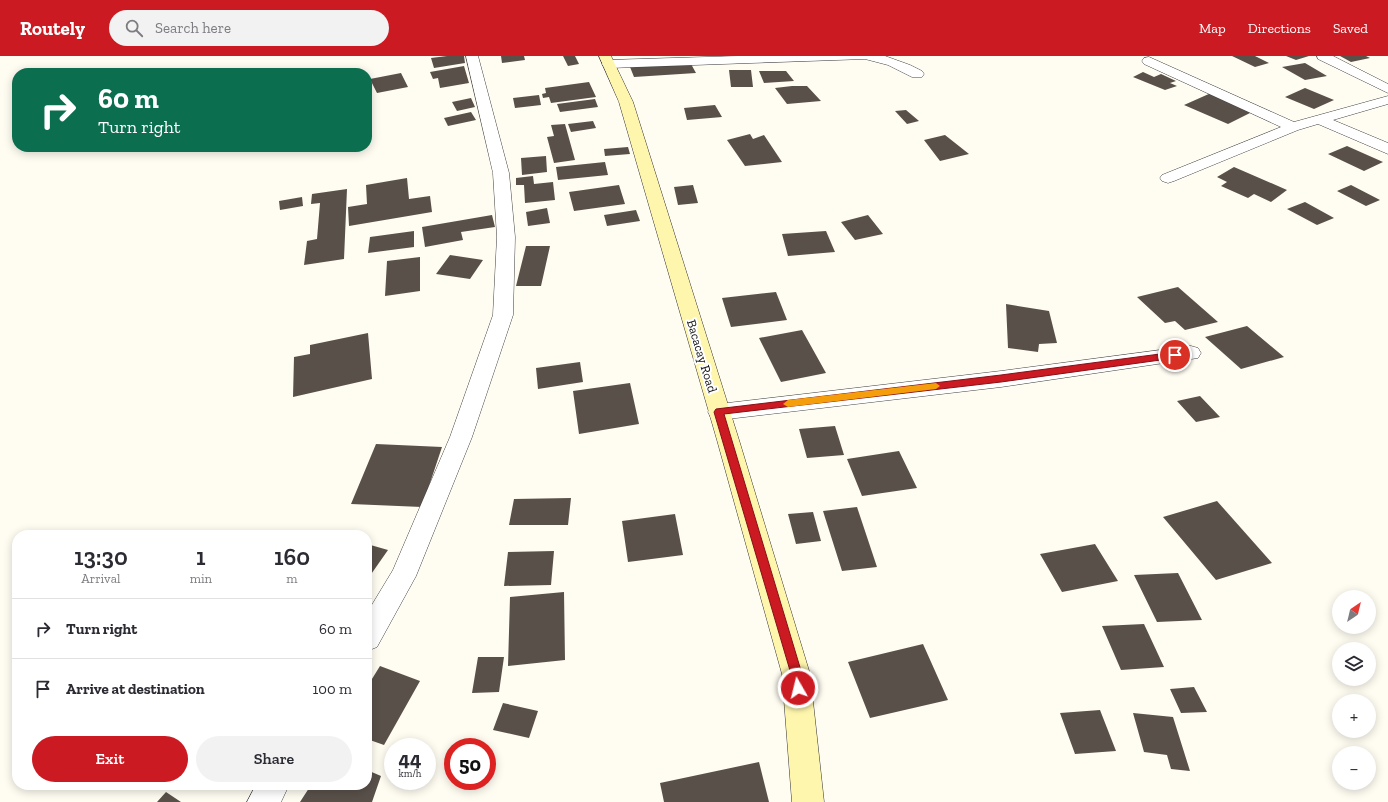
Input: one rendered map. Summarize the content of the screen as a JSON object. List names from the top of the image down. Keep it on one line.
{"streets":{"main road":["Bacacay Road"]},"north":"top right","page":{"header":"Routely","search":"Search here","nav":["Map","Directions","Saved"],"turn":["60 m","Turn right"],"eta":["13:30","Arrival","1","min","160","m"],"map_buttons":["+","−"],"list":[{"name":"Turn right","value":"60 m"},{"name":"Arrive at destination","value":"100 m"}],"buttons":["Exit","Share"],"speed":"44 km/h","limit":"50"}}
